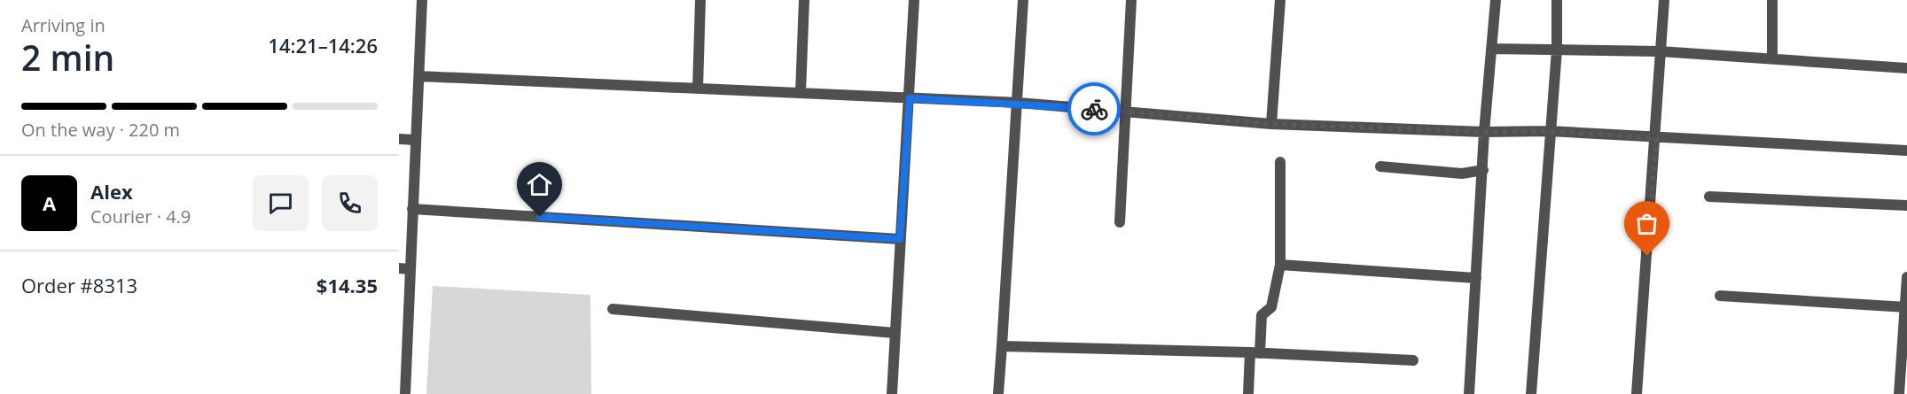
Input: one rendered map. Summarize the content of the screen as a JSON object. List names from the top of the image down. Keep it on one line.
{"page":{"heading":["2 min","Arriving in","14:21–14:26"],"panel":["Alex","Courier · 4.9","Order #8313","$14.35"],"bar":"On the way · 220 m","round":"A"}}
